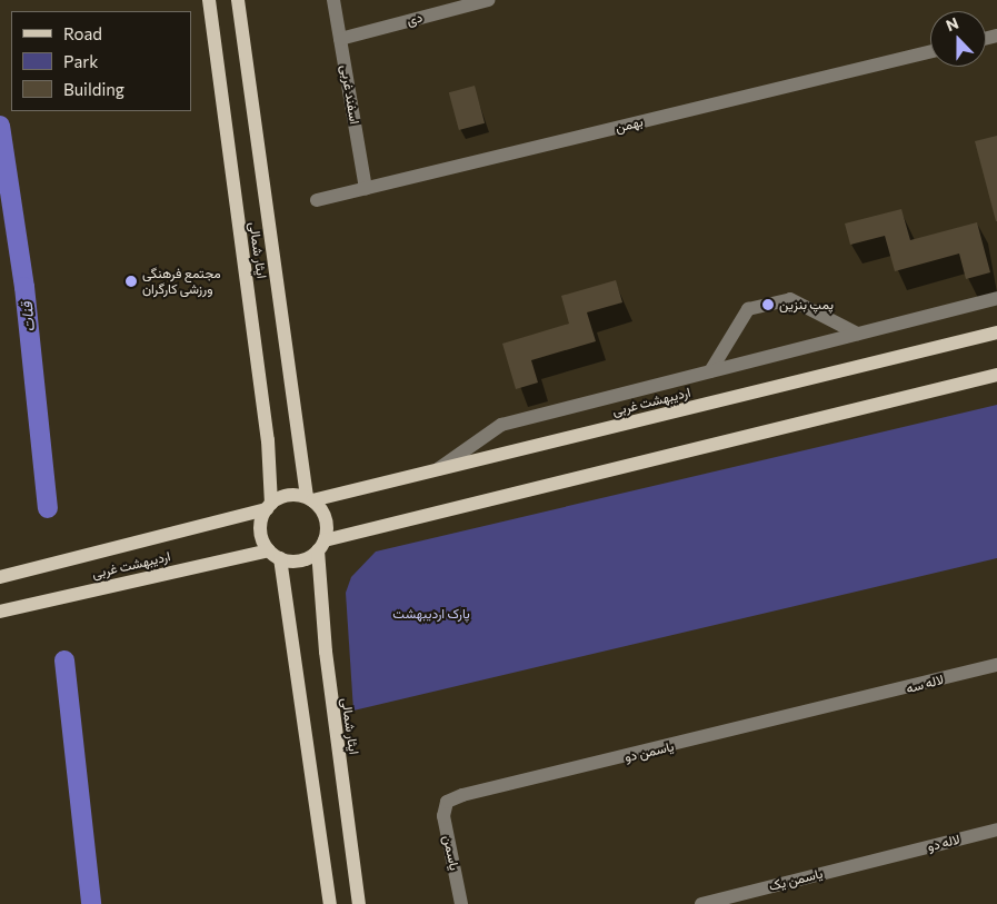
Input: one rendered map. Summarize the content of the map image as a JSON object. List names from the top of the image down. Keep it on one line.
{"streets":{"main road":["ایثار شمالی","اردیبهشت غربی"],"street":["دی","اسفند غربی","بهمن","لاله سه","یاسمن دو","لاله دو","یاسمن","یاسمن یک"]},"crossings":[["دی","اسفند غربی"],["اسفند غربی","بهمن"],["ایثار شمالی","اردیبهشت غربی"],["لاله سه","یاسمن دو"],["یاسمن دو","یاسمن"],["لاله دو","یاسمن یک"]],"water":["قنات"],"parks":["پارک اردیبهشت"],"places":["مجتمع فرهنگی ورزشی کارگران","پمپ بنزین"],"legend":["Road","Park","Building"],"north":"top"}
